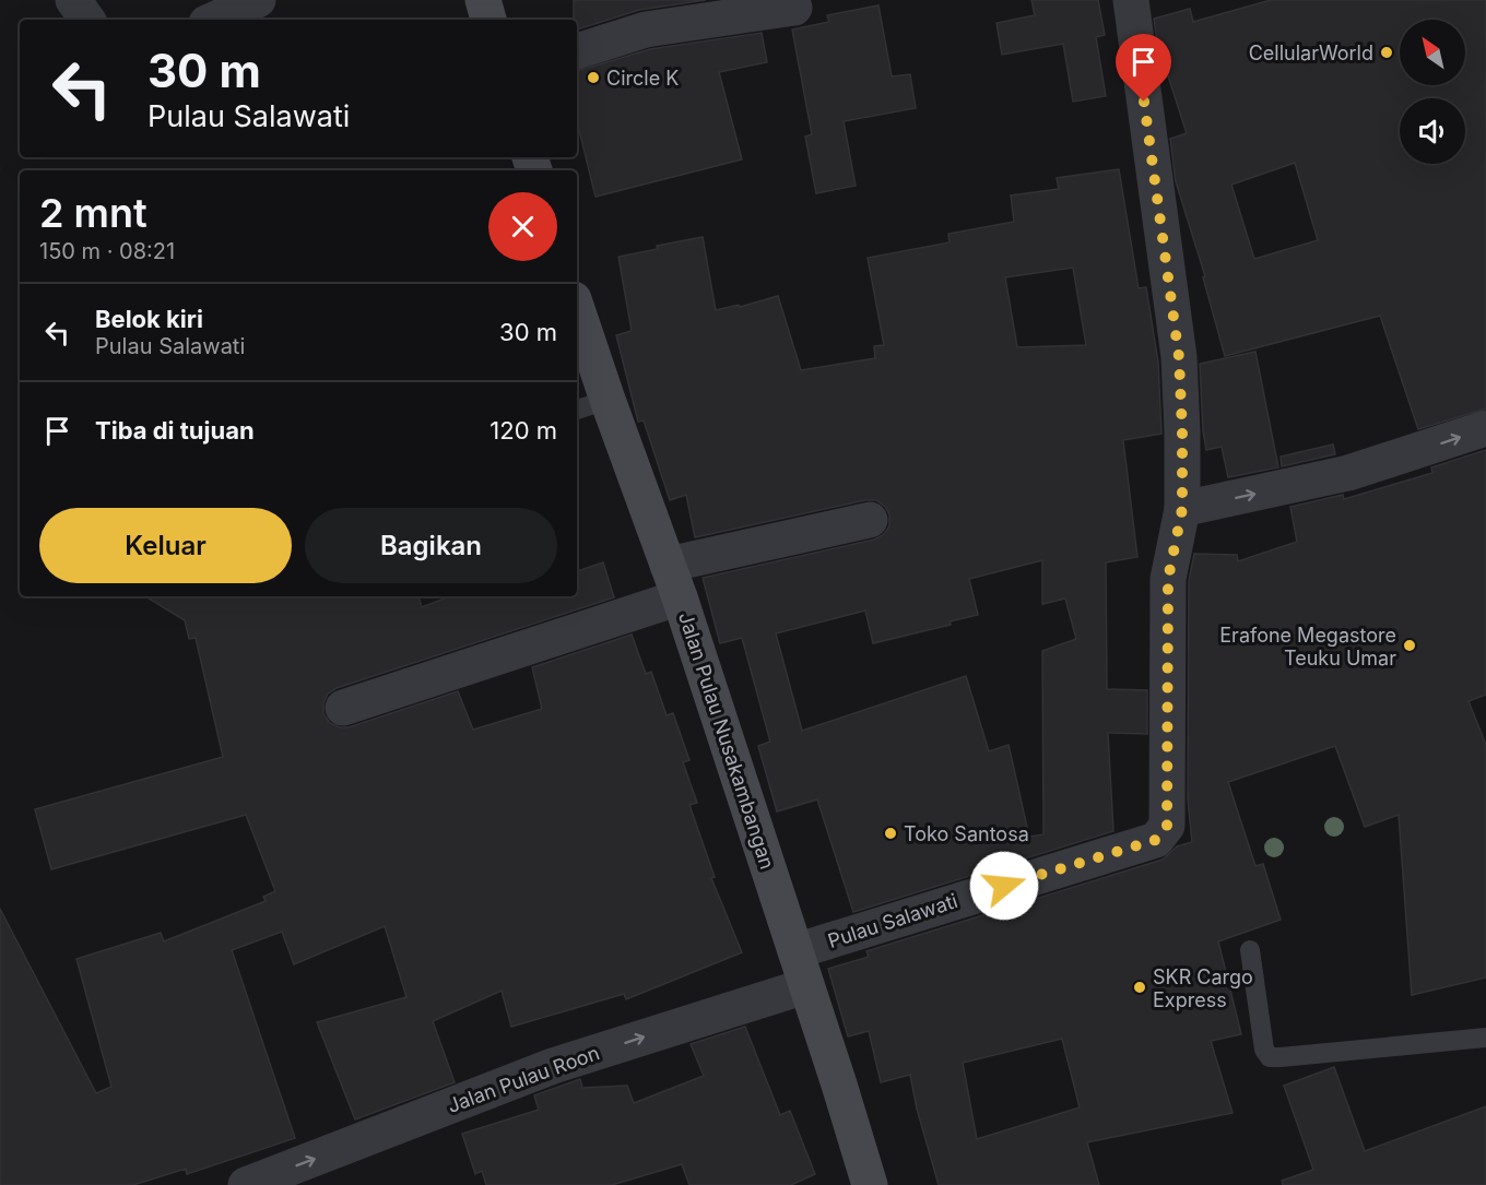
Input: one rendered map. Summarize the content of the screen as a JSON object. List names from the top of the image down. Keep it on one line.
{"streets":{"street":["Jalan Pulau Nusakambangan","Pulau Salawati","Jalan Pulau Roon"]},"crossings":[["Jalan Pulau Nusakambangan","Pulau Salawati"],["Jalan Pulau Nusakambangan","Jalan Pulau Roon"]],"one_way":["Jalan Pulau Roon"],"places":["CellularWorld","Circle K","Erafone Megastore Teuku Umar","Toko Santosa","SKR Cargo Express"],"north":"top left","page":{"turn":["30 m","Pulau Salawati"],"heading":["2 mnt","150 m · 08:21"],"list":[{"name":"Belok kiri","note":"Pulau Salawati","value":"30 m"},{"name":"Tiba di tujuan","value":"120 m"}],"buttons":["Keluar","Bagikan"]}}
